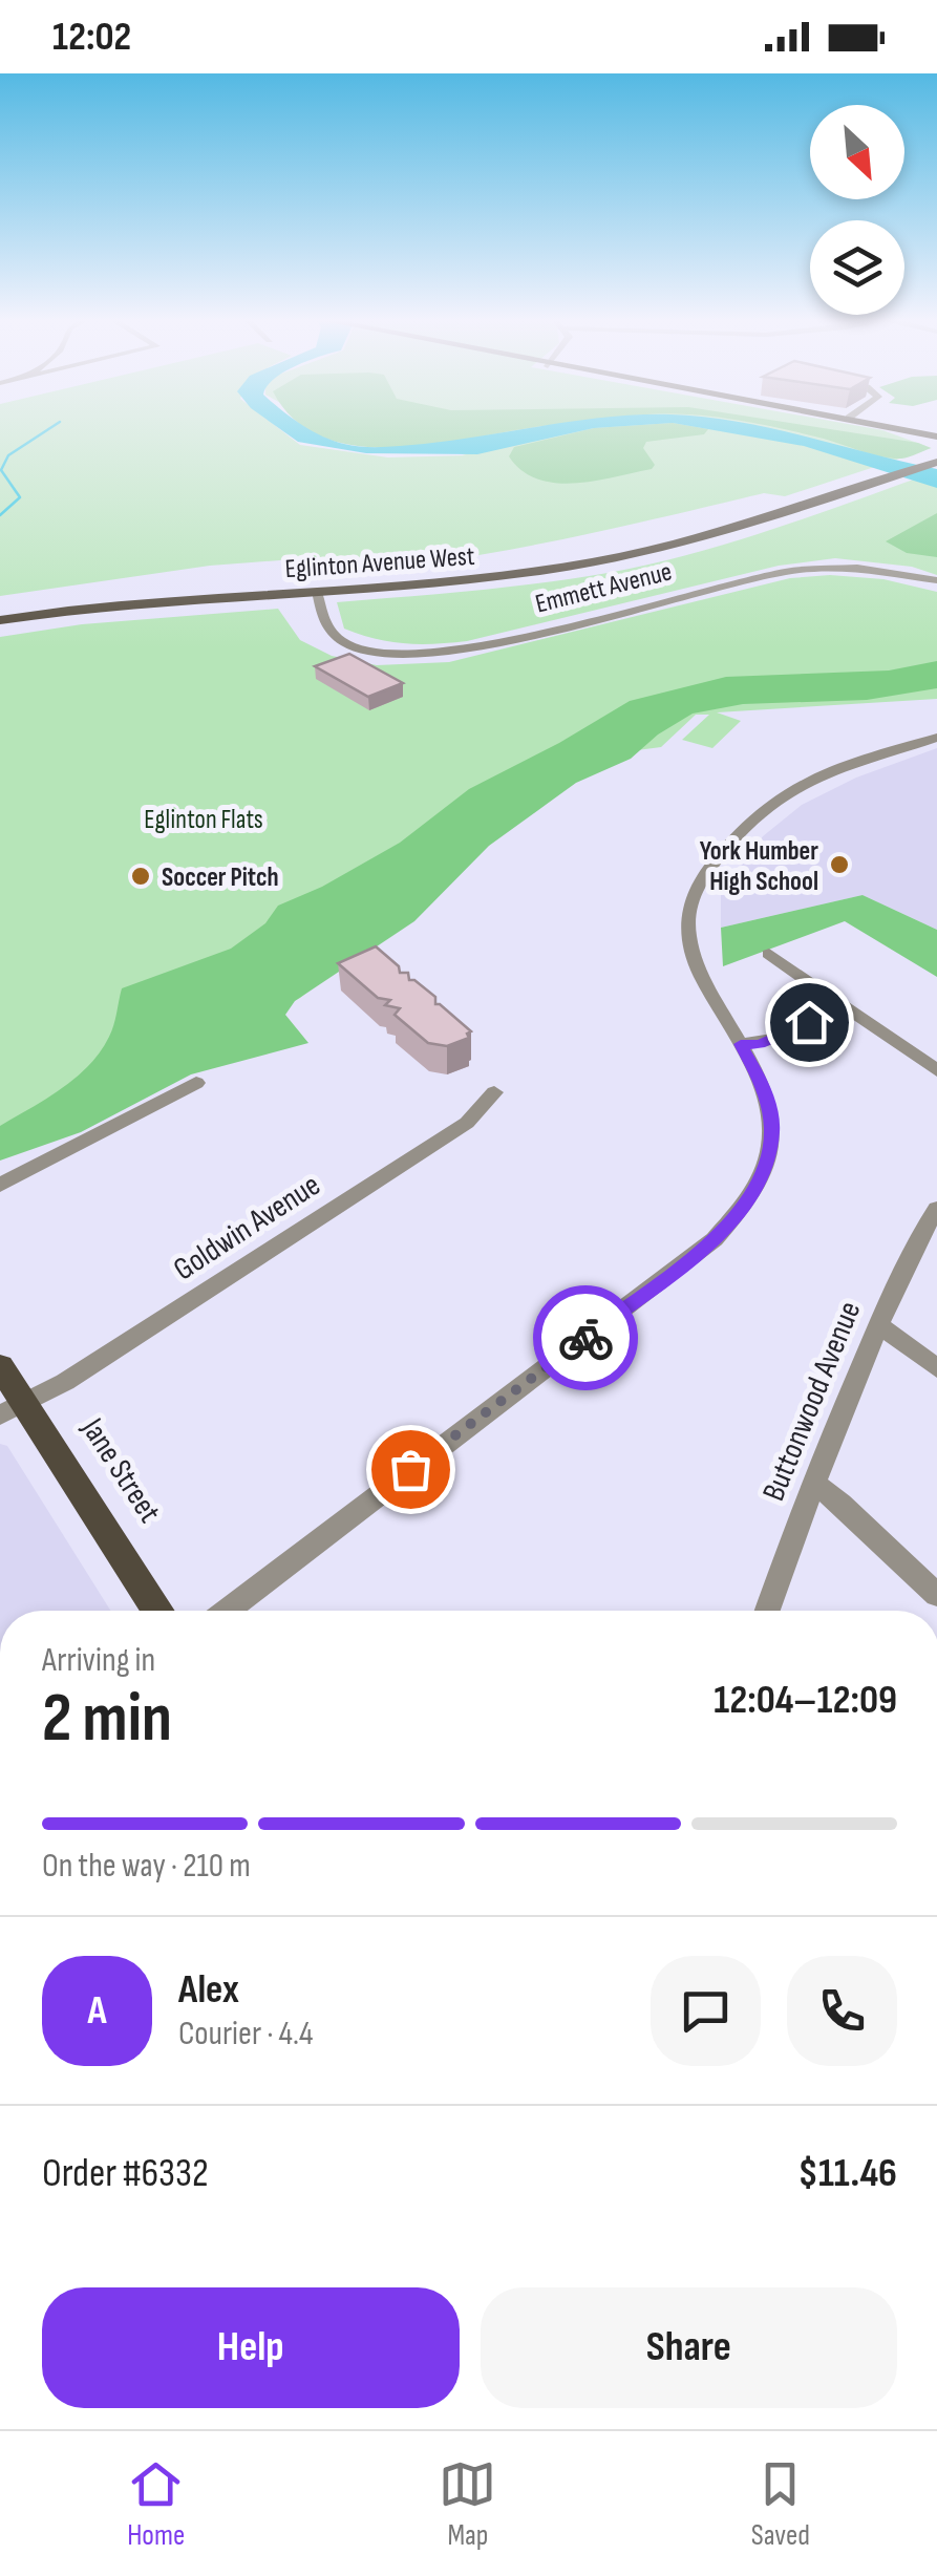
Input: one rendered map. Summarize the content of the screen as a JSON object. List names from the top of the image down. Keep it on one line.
{"streets":{"main road":["Eglinton Avenue West","Jane Street"],"street":["Emmett Avenue","Goldwin Avenue","Buttonwood Avenue"]},"crossings":[["Eglinton Avenue West","Emmett Avenue"],["Goldwin Avenue","Jane Street"]],"parks":["Eglinton Flats"],"places":["York Humber High School","Soccer Pitch"],"north":"bottom right","page":{"status":"12:02","heading":["2 min","Arriving in","12:04–12:09"],"panel":["Alex","Courier · 4.4","Order #6332","$11.46"],"bar":"On the way · 210 m","round":"A","buttons":["Help","Share"],"tabs":["Home","Map","Saved"]}}
